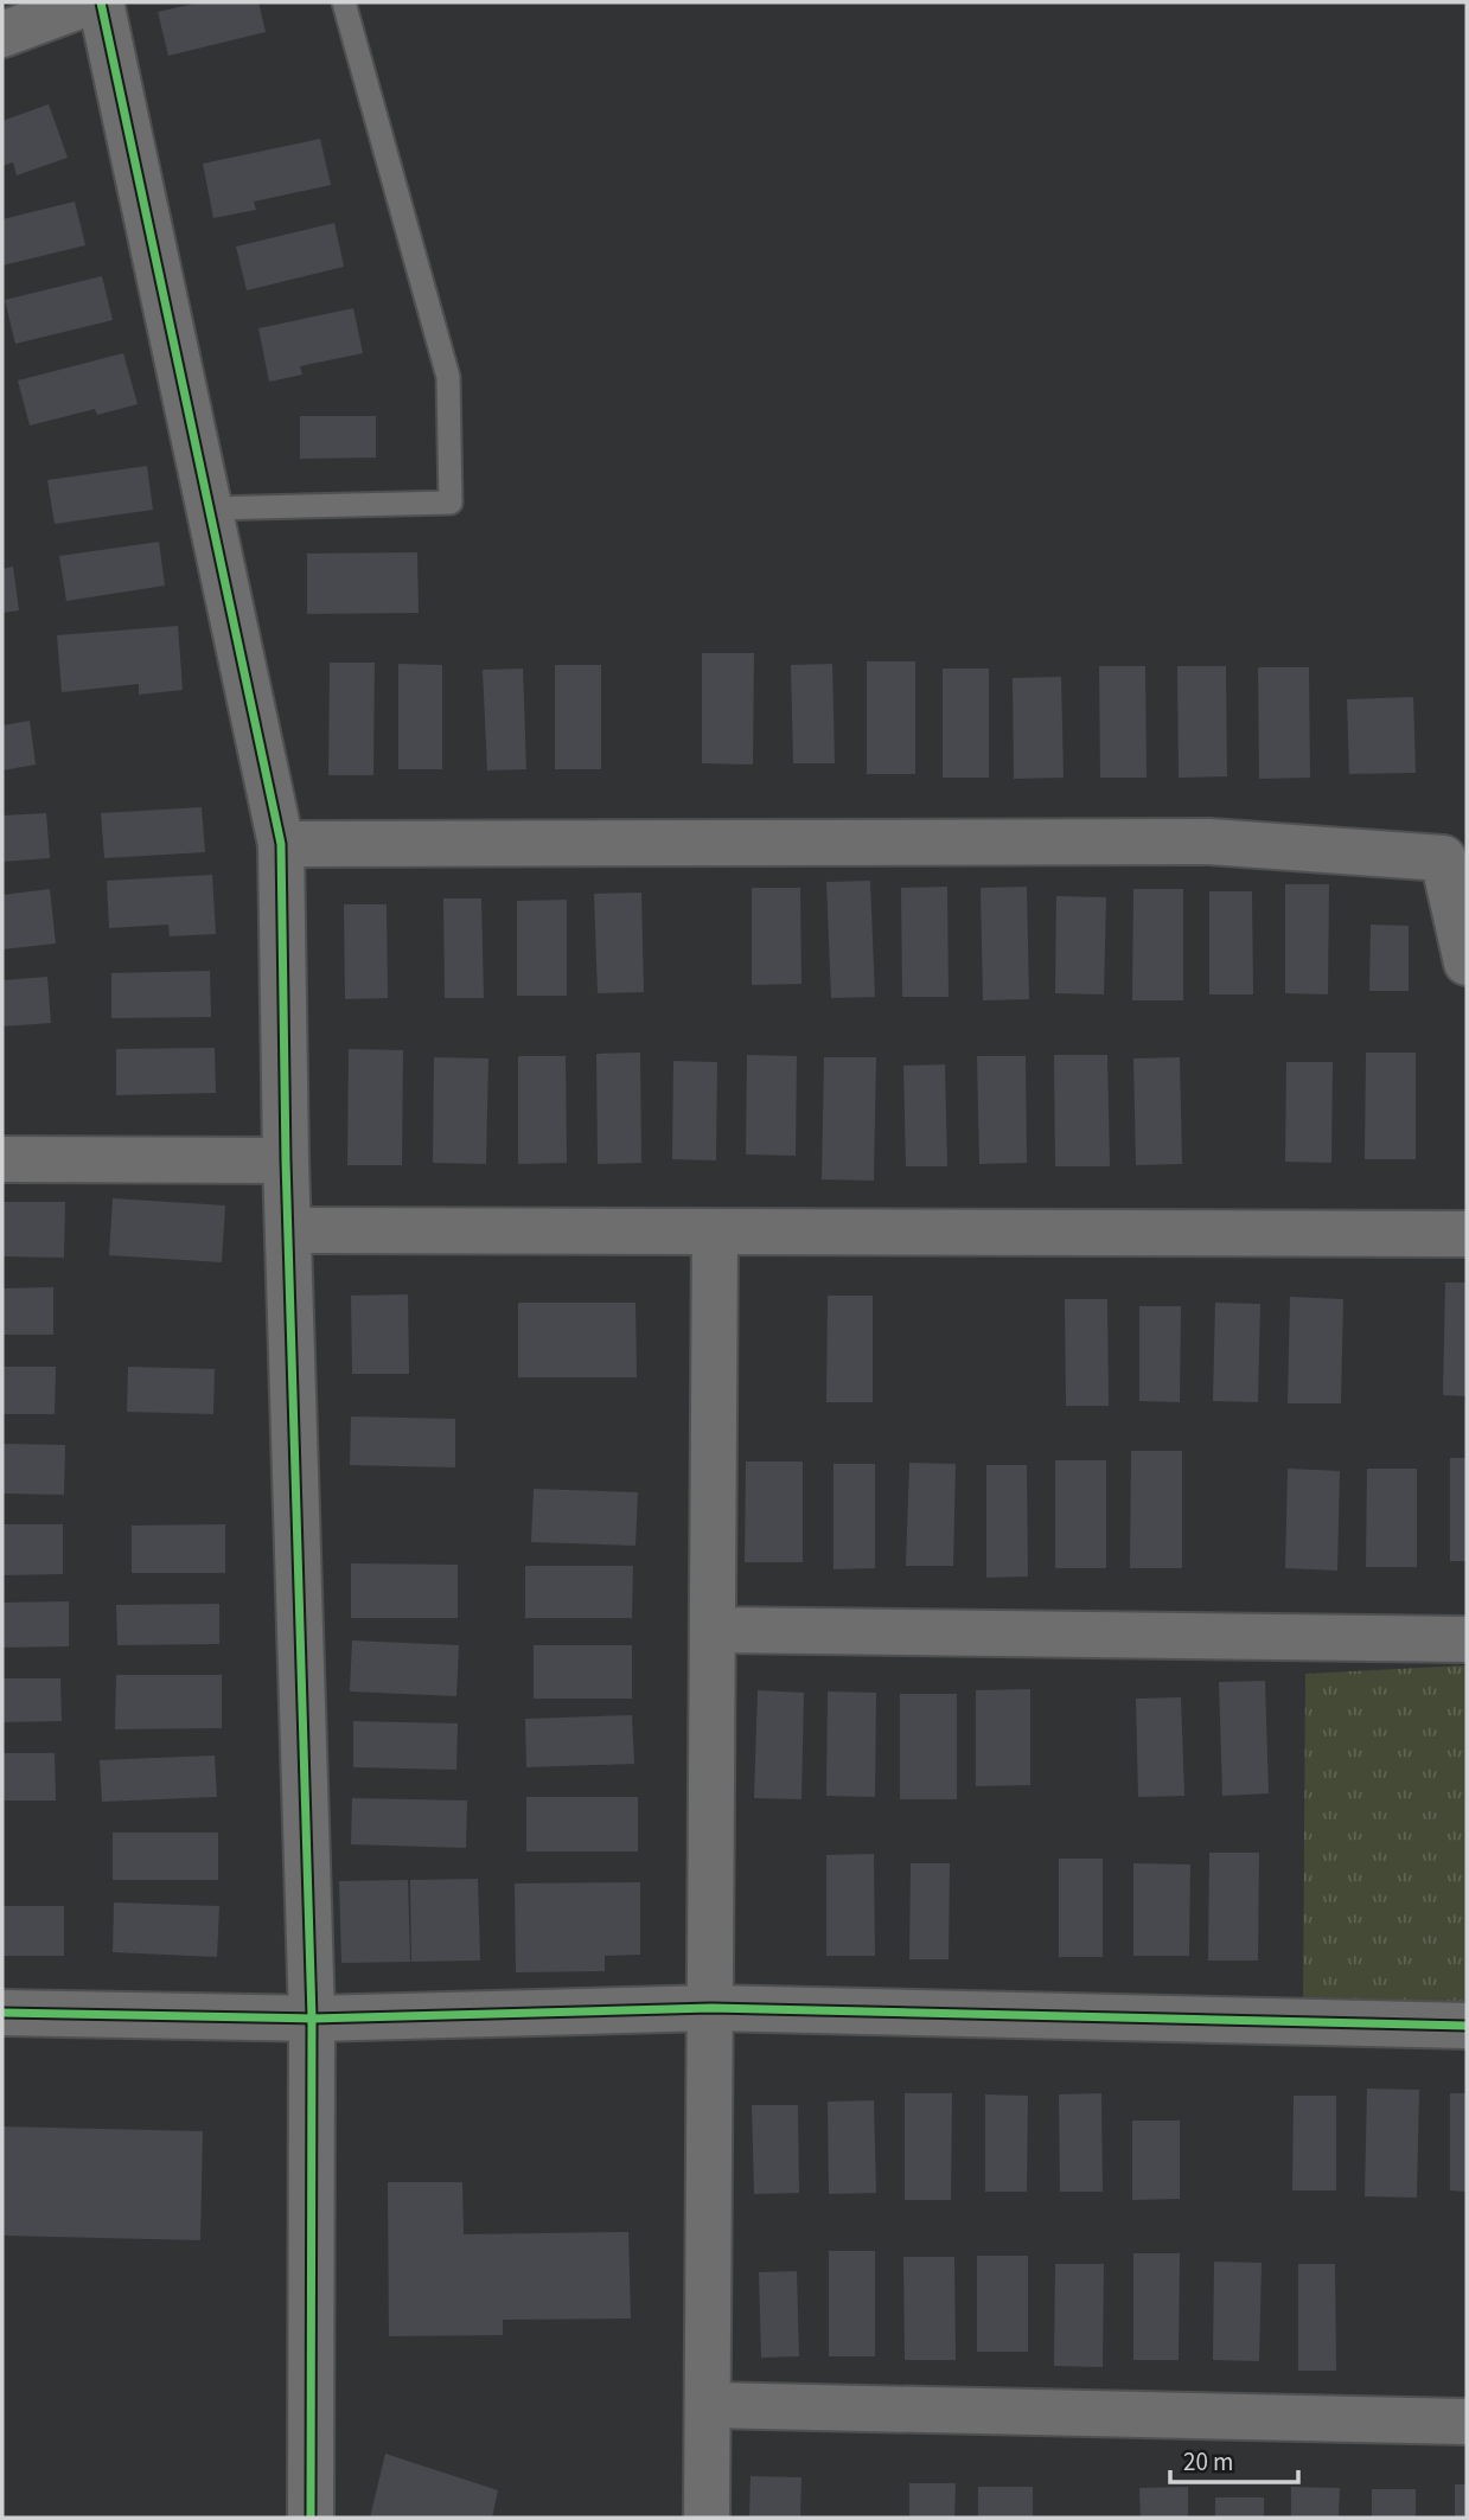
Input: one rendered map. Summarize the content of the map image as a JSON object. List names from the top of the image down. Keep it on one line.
{"scale_bar":"20 m"}
